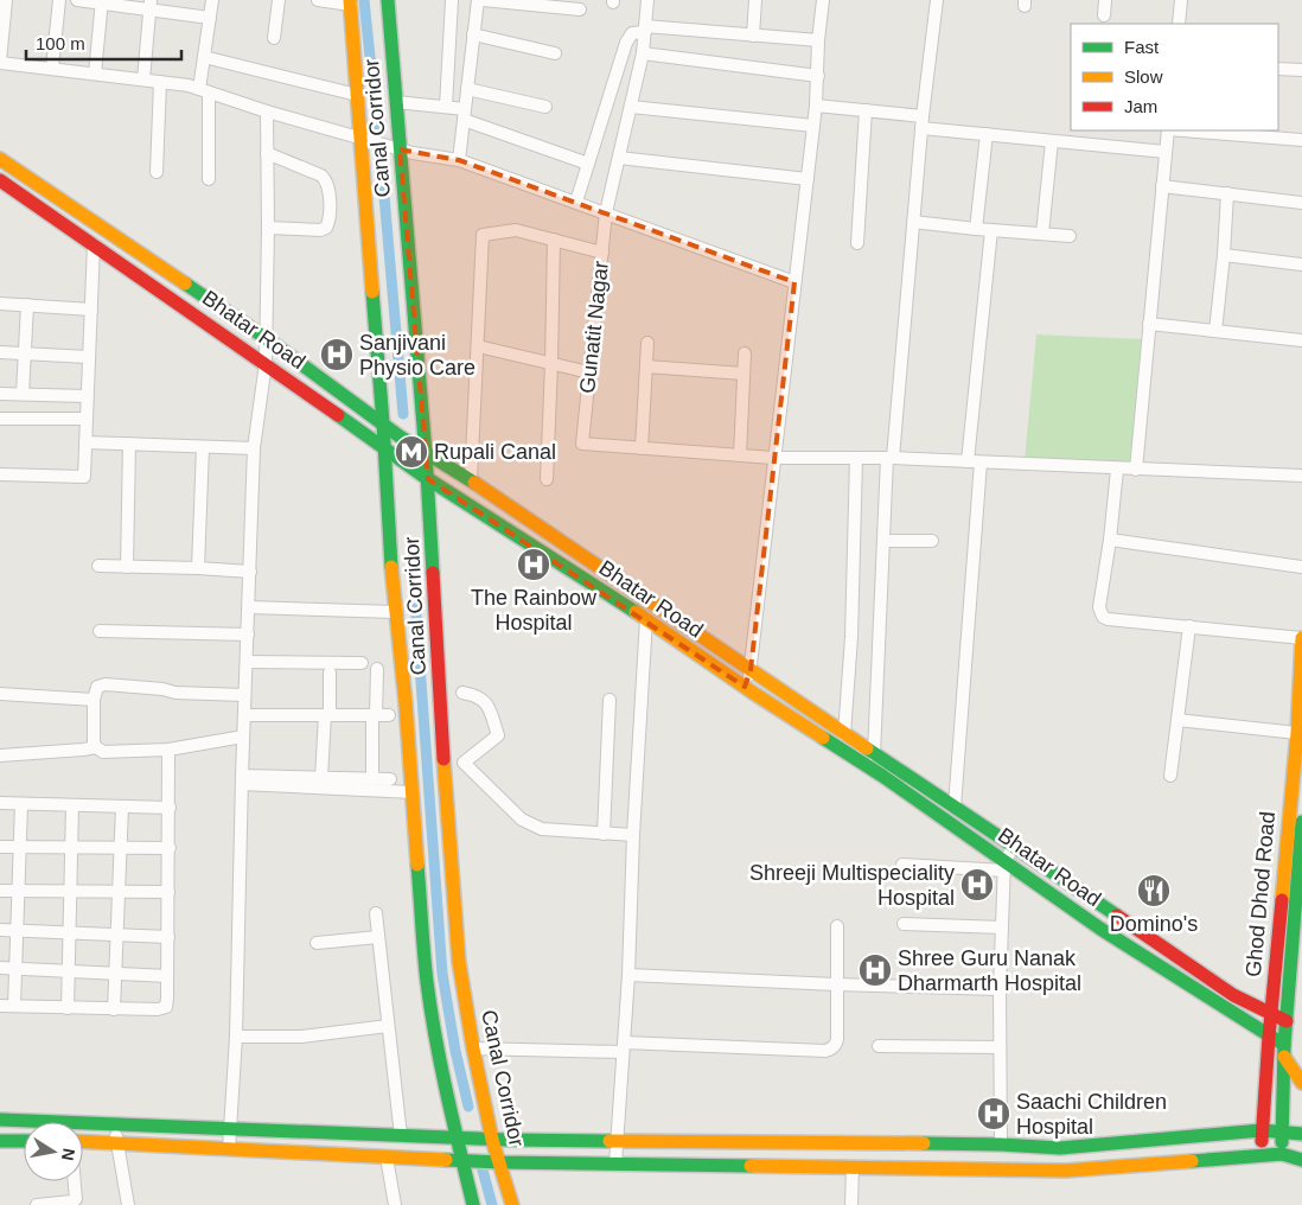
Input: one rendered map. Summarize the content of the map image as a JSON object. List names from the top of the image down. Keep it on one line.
{"streets":{"street":["Canal Corridor","Gunatit Nagar","Bhatar Road","Ghod Dhod Road"]},"crossings":[["Canal Corridor","Bhatar Road"],["Bhatar Road","Ghod Dhod Road"]],"places":{"hospital":["Sanjivani Physio Care","The Rainbow Hospital","Shreeji Multispeciality Hospital","Shree Guru Nanak Dharmarth Hospital","Saachi Children Hospital"],"metro station":["Rupali Canal"],"restaurant":["Domino's"]},"legend":["Fast","Slow","Jam"],"scale_bar":"100 m","north":"right"}
